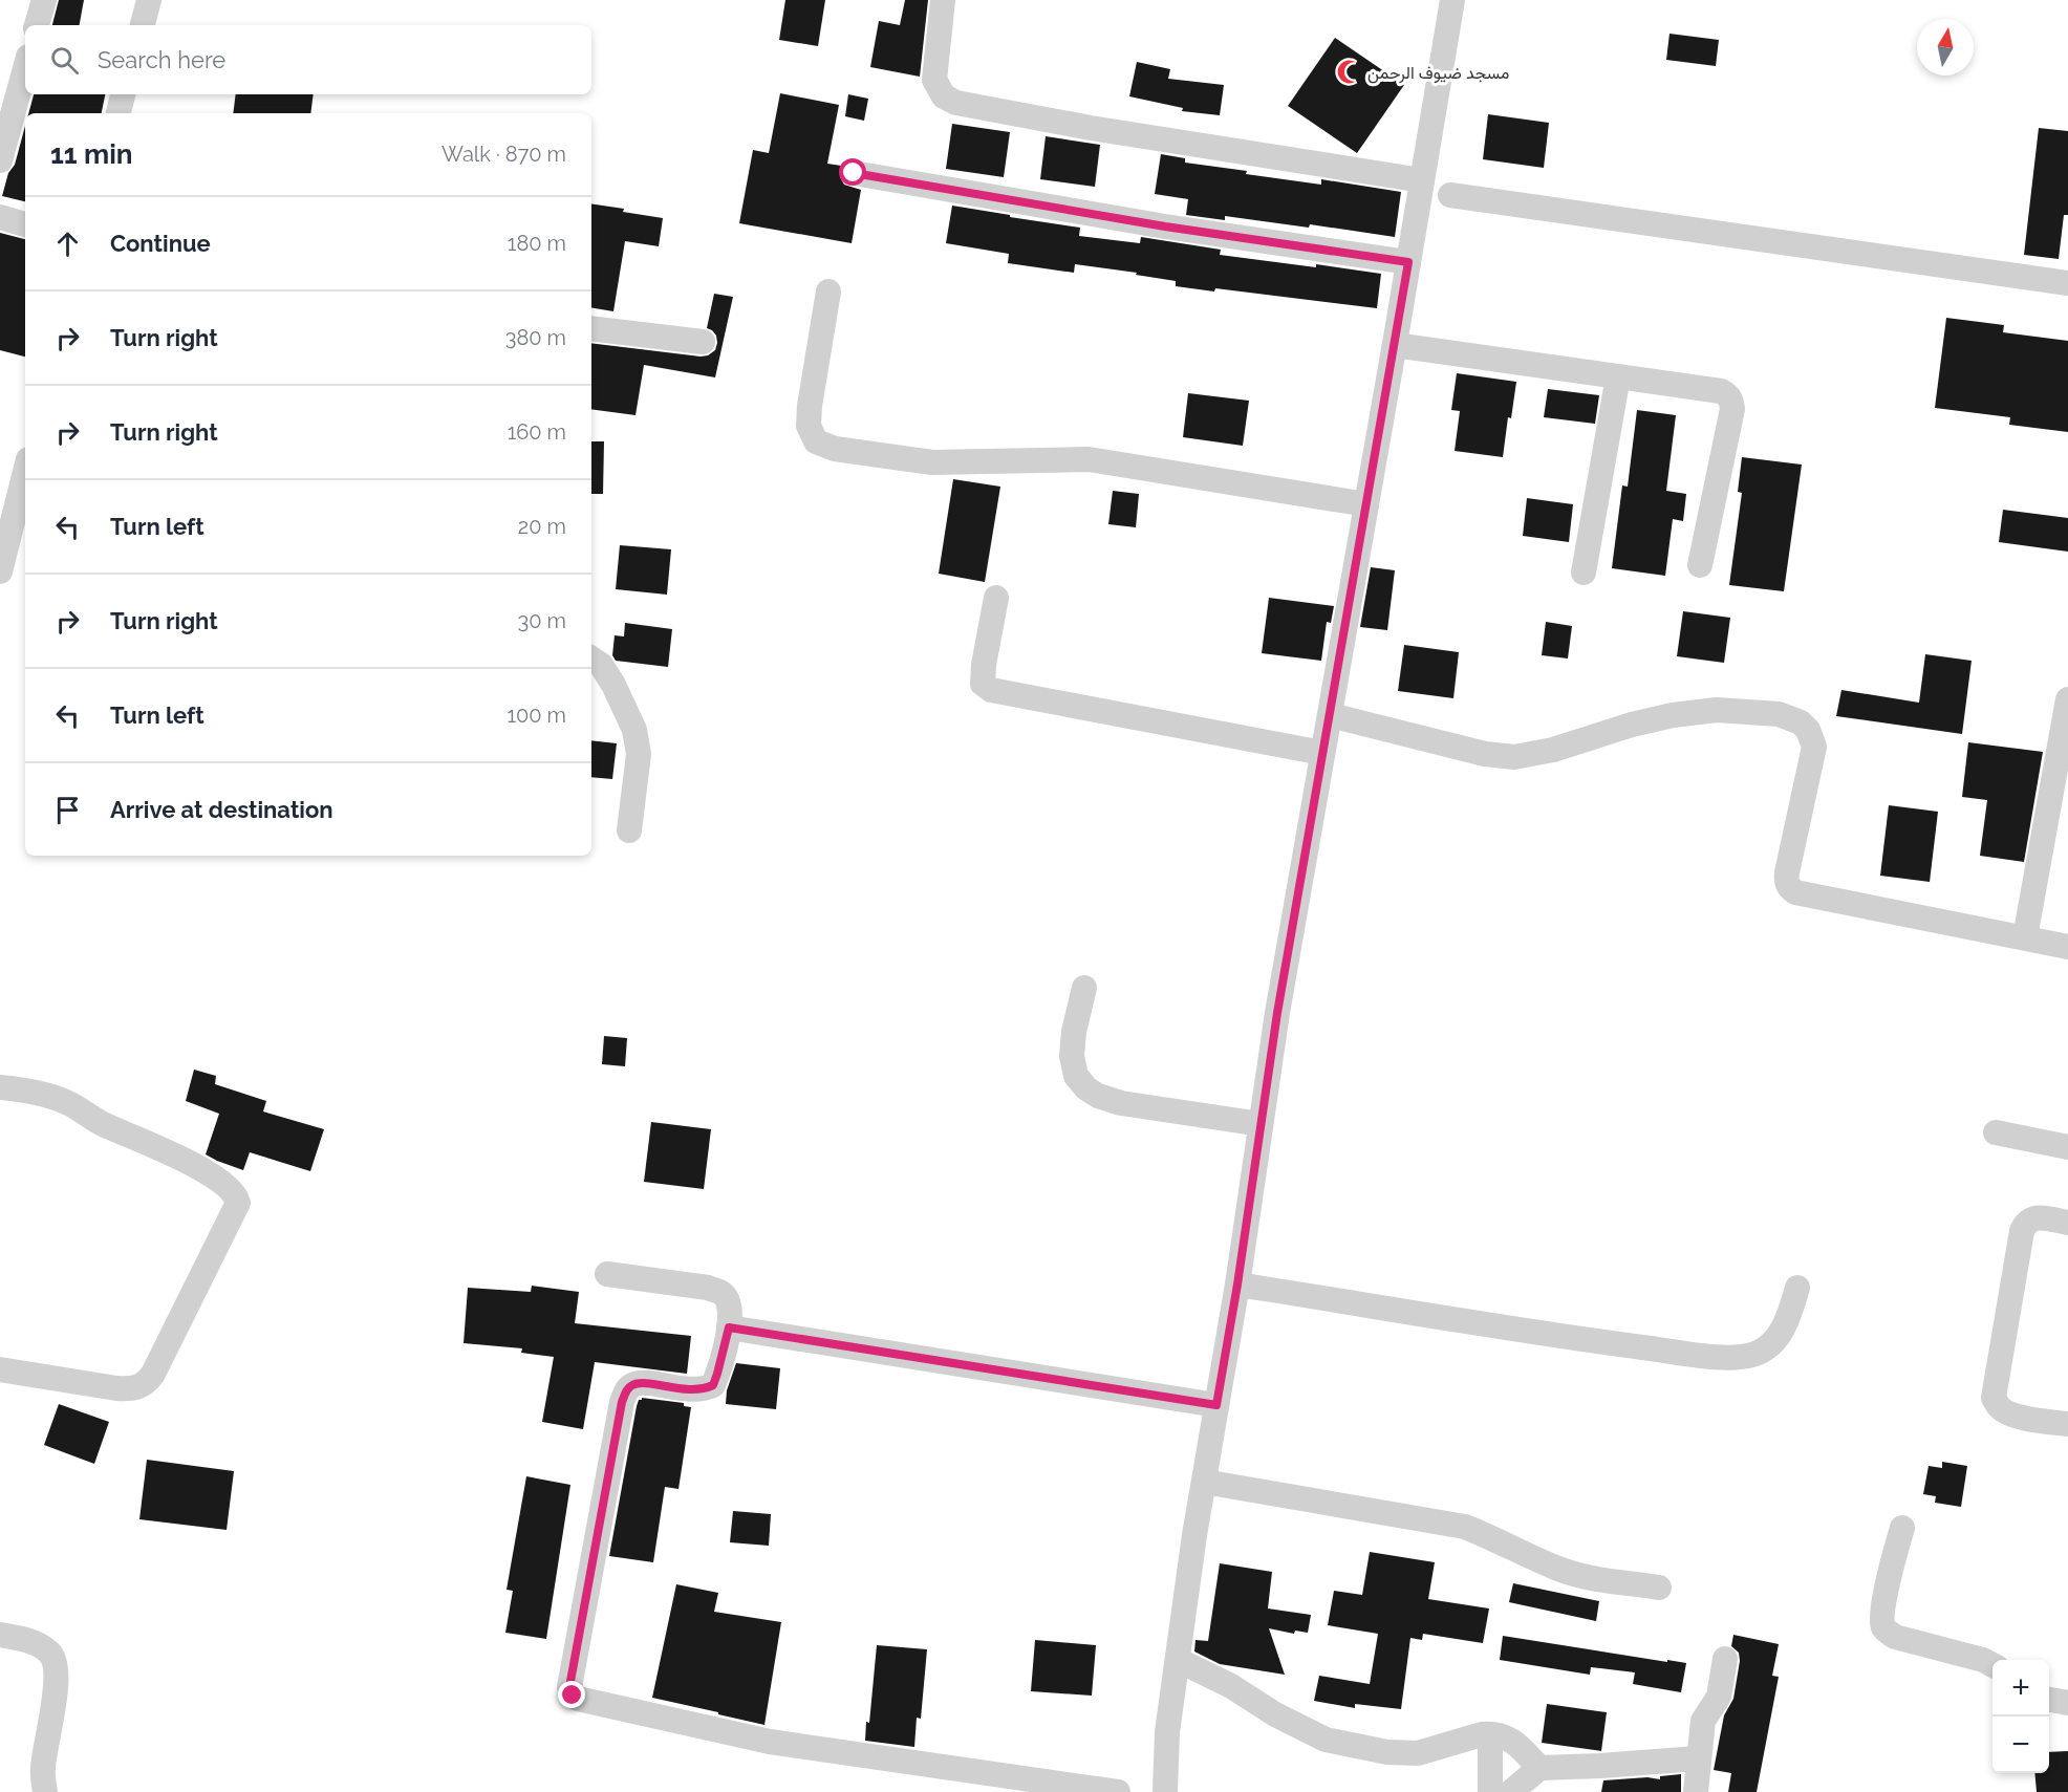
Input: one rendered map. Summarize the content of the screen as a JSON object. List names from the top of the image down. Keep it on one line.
{"places":{"mosque":["مسجد ضيوف الرحمن"]},"north":"top","page":{"search":"Search here","heading":["11 min","Walk · 870 m"],"list":[["Continue","180 m"],["Turn right","380 m"],["Turn right","160 m"],["Turn left","20 m"],["Turn right","30 m"],["Turn left","100 m"],"Arrive at destination"],"map_buttons":["+","−"]}}
